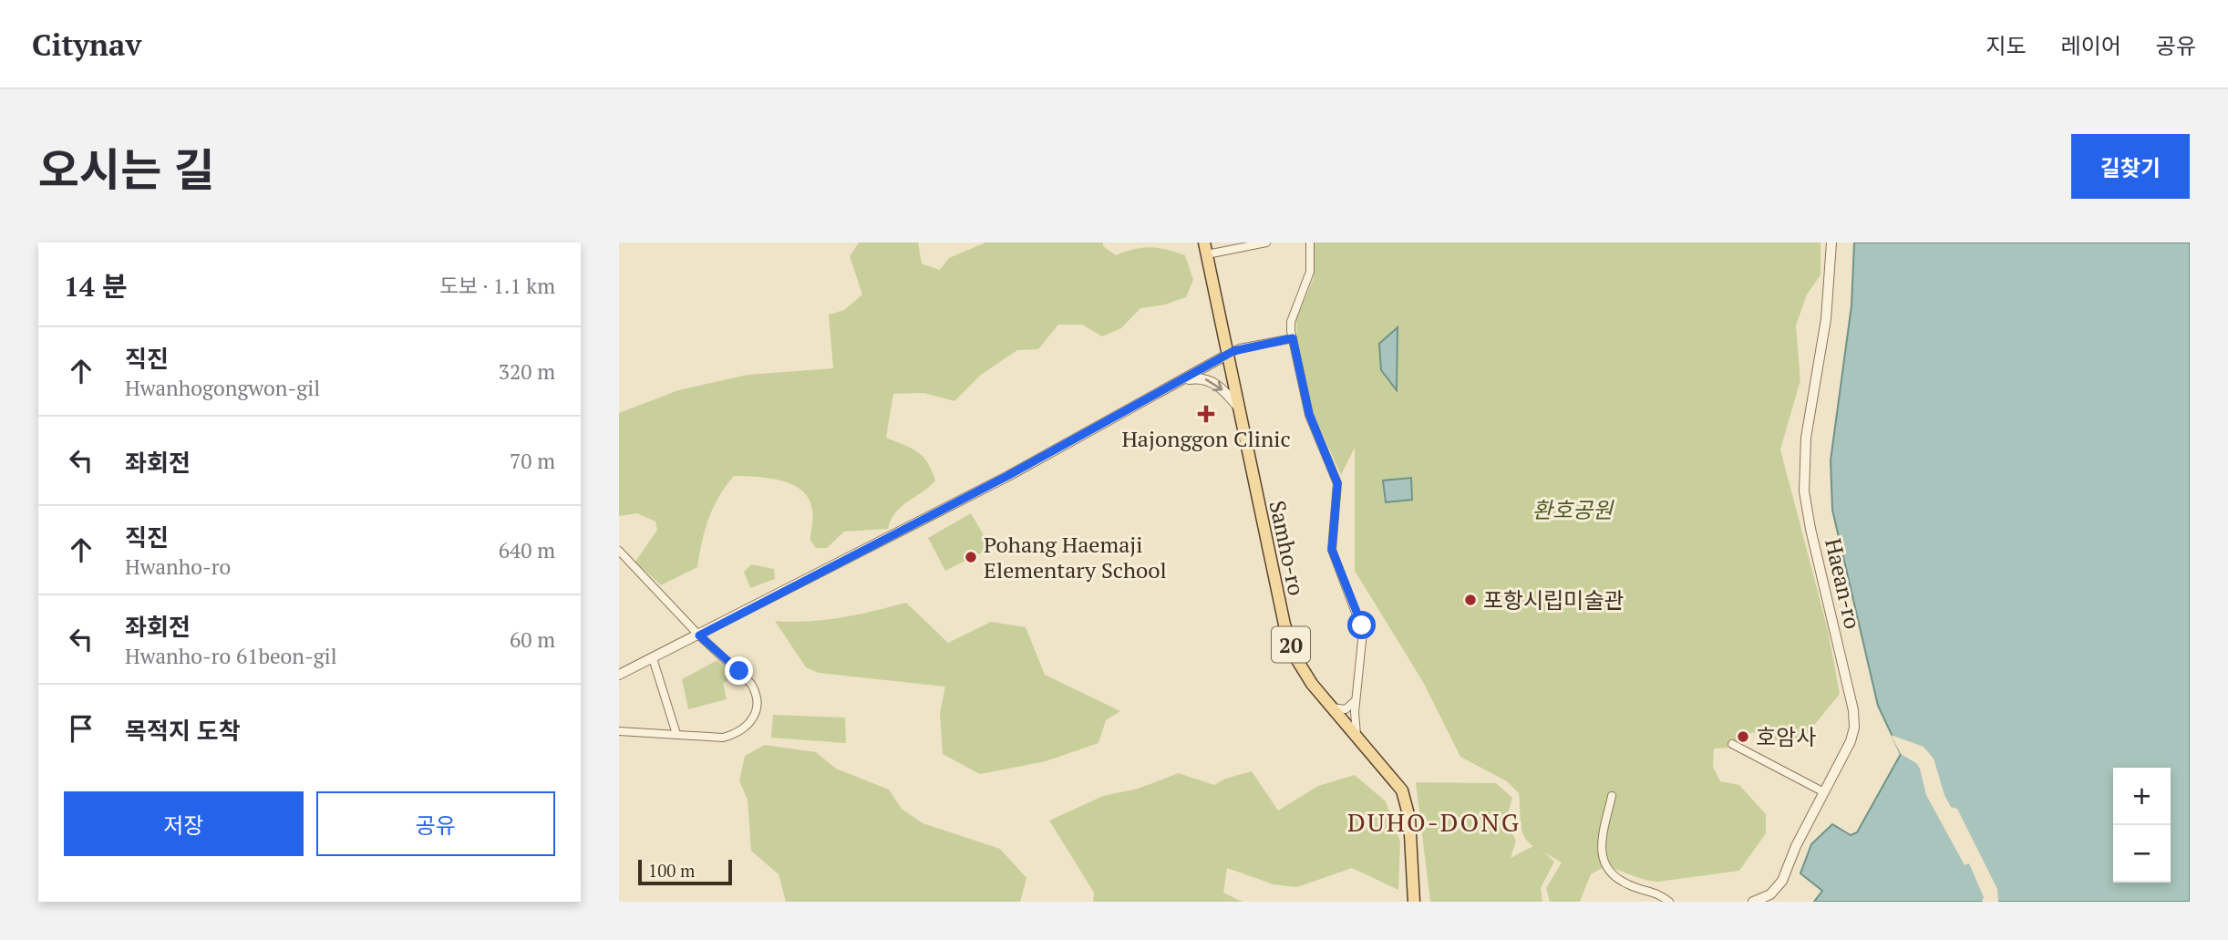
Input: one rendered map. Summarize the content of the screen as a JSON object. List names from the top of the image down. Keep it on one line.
{"streets":{"main road":["Samho-ro","20"],"street":["Haean-ro"]},"districts":["DUHO-DONG"],"parks":["환호공원"],"places":{"health":["Hajonggon Clinic"],"other":["Pohang Haemaji Elementary School","포항시립미술관","호암사"]},"scale_bar":"100 m","page":{"header":"Citynav","nav":["지도","레이어","공유"],"title":"오시는 길","buttons":["길찾기",["저장","공유"]],"heading":["14 분","도보 · 1.1 km"],"list":[["직진","Hwanhogongwon-gil","320 m"],["좌회전","70 m"],["직진","Hwanho-ro","640 m"],["좌회전","Hwanho-ro 61beon-gil","60 m"],"목적지 도착"],"map_buttons":["+","−"],"scale":"100 m"}}
